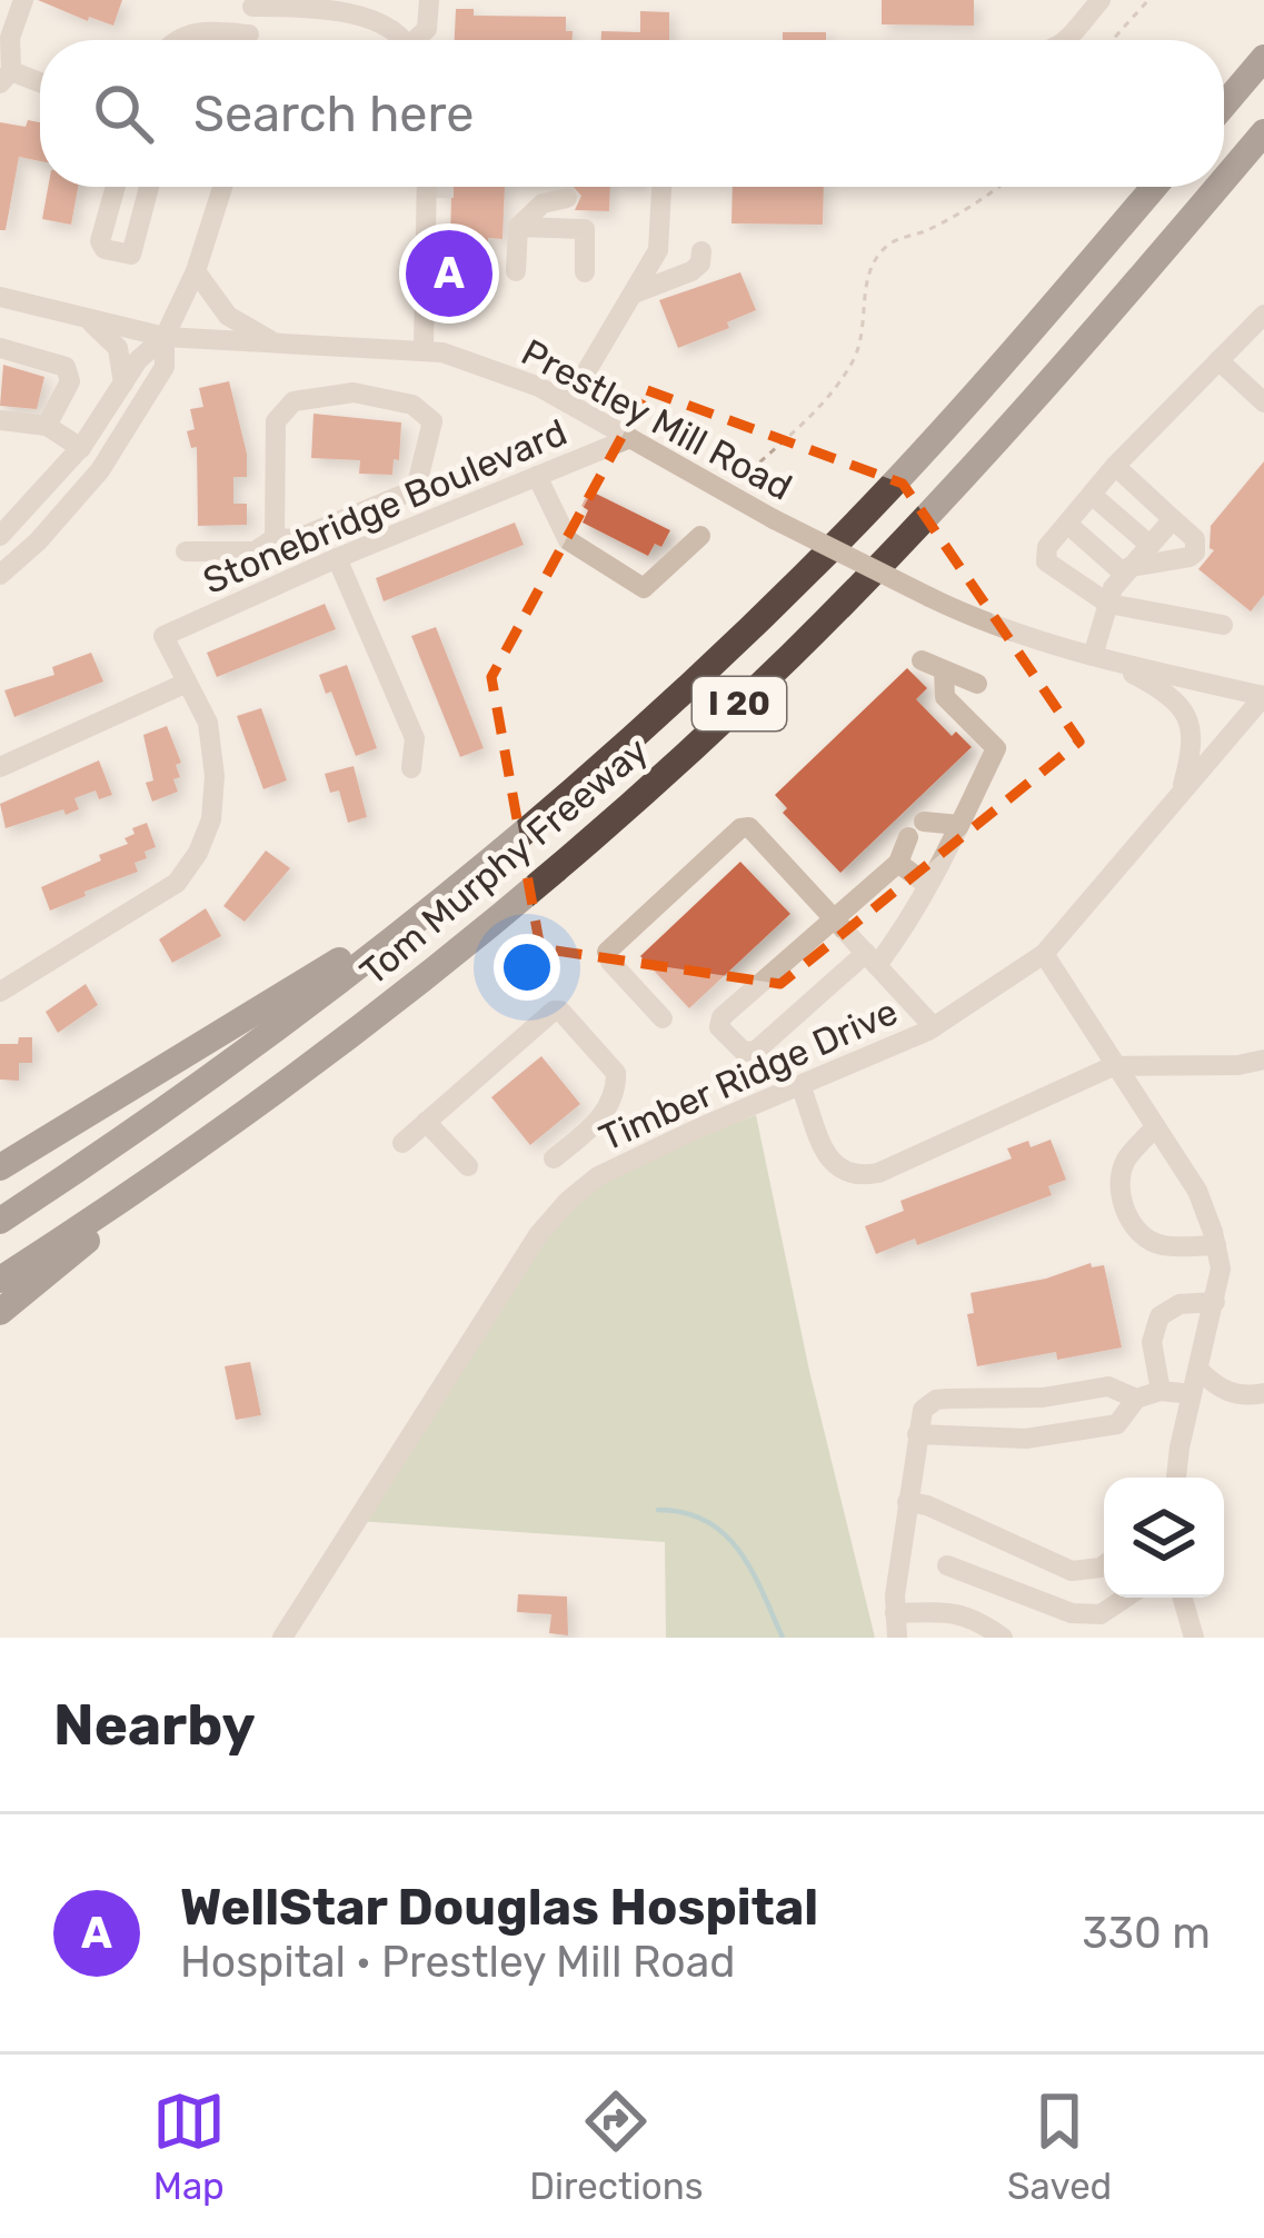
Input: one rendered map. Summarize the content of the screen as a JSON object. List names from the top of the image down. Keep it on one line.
{"streets":{"highway":["I 20","Tom Murphy Freeway"],"street":["Prestley Mill Road","Stonebridge Boulevard","Timber Ridge Drive"]},"crossings":[["Prestley Mill Road","Stonebridge Boulevard"],["Prestley Mill Road","Timber Ridge Drive"]],"page":{"search":"Search here","pins":"A","heading":"Nearby","list":[{"mark":"A","name":"WellStar Douglas Hospital","note":"Hospital · Prestley Mill Road","value":"330 m"}],"nav":["Map","Directions","Saved"]}}
